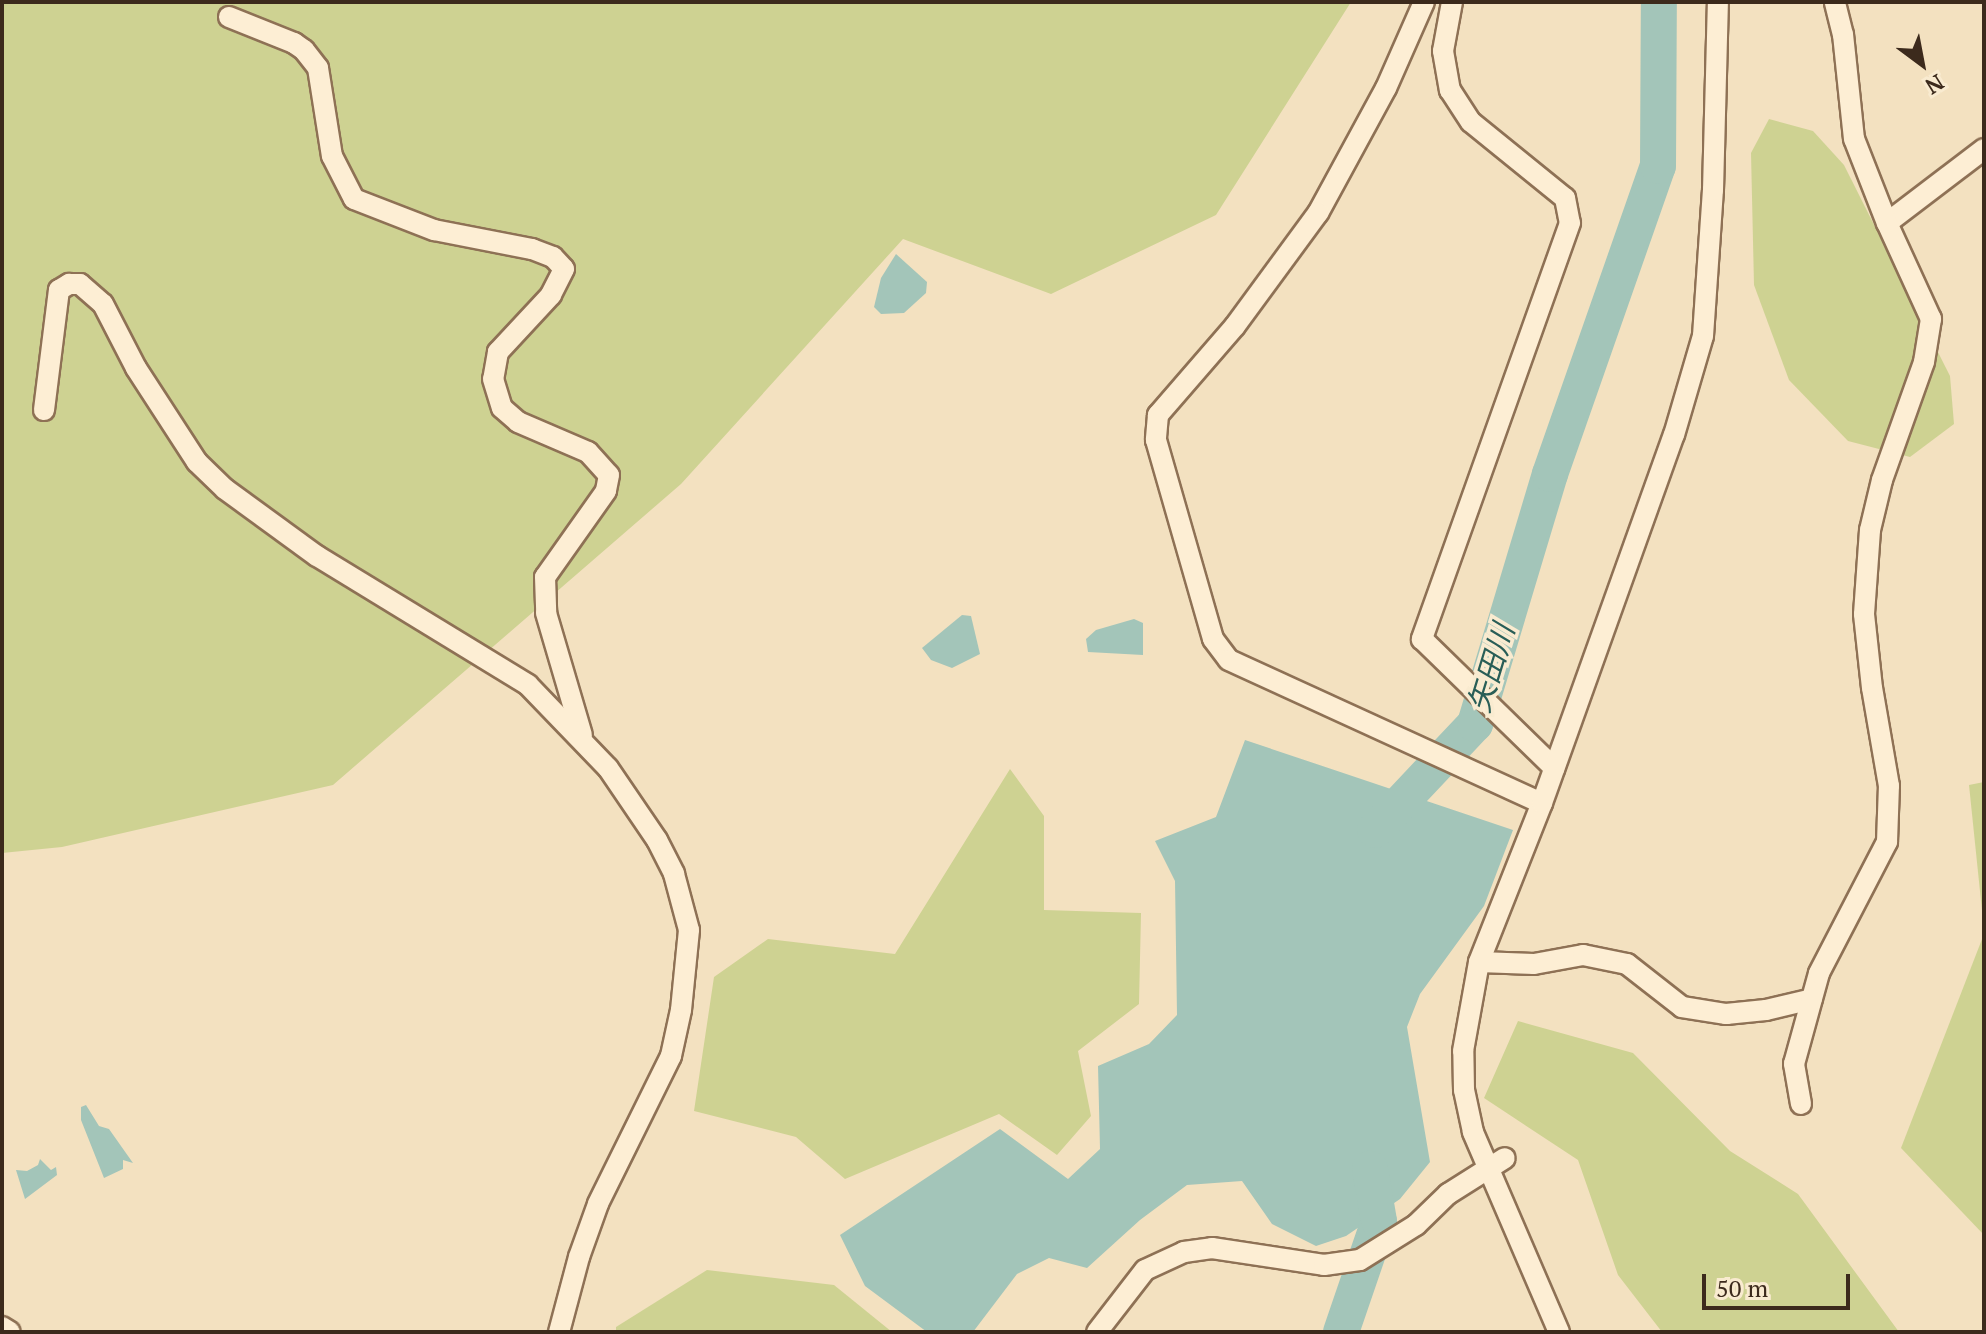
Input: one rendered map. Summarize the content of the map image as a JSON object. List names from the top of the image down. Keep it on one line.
{"water":["矢田川"],"scale_bar":"50 m","north":"bottom right"}
